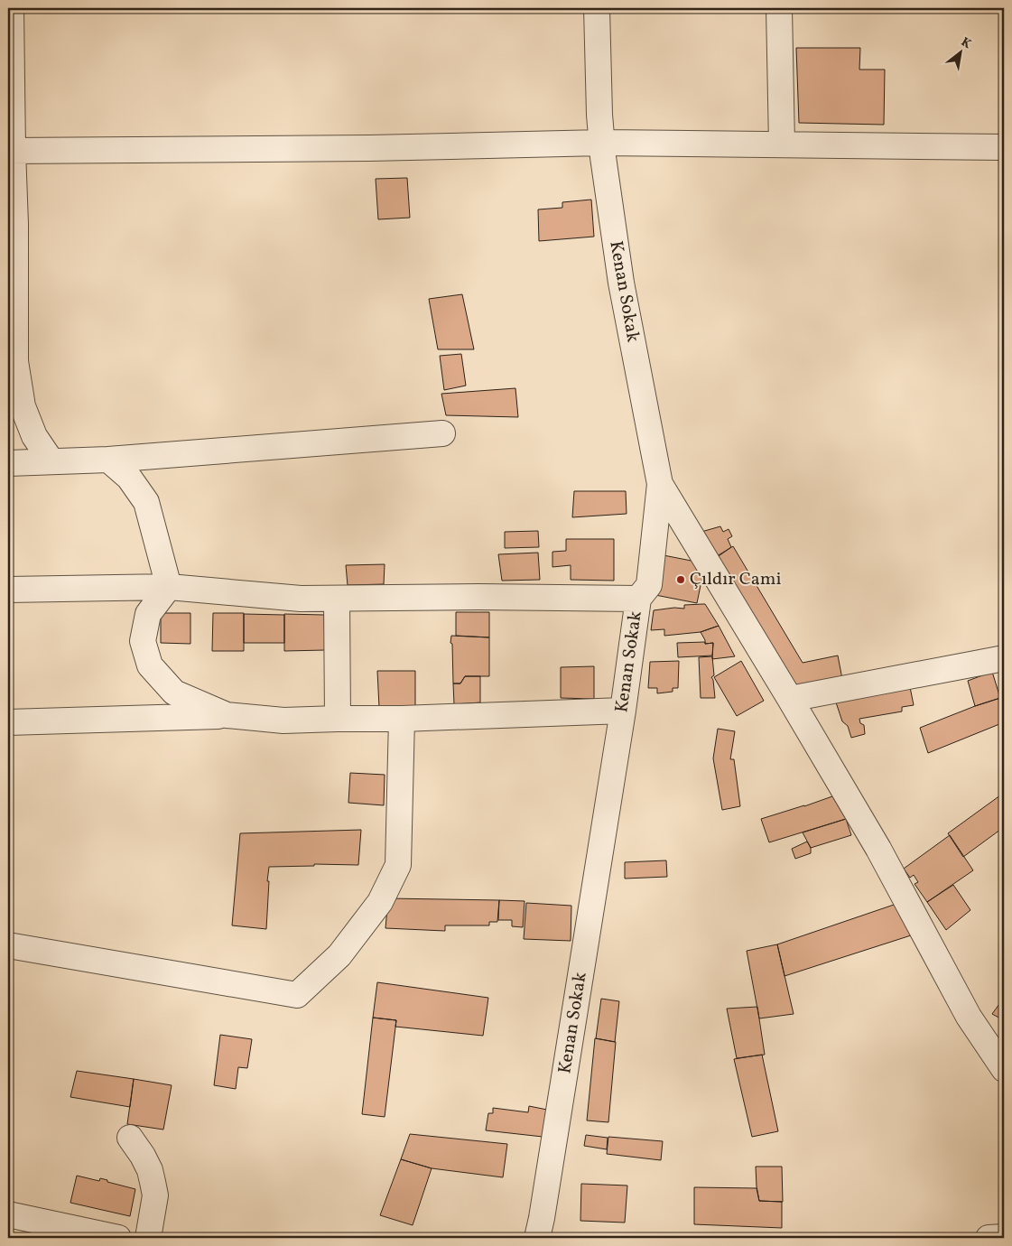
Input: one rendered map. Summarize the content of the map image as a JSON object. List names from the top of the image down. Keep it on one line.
{"streets":{"street":["Kenan Sokak"]},"places":["Çıldır Cami"],"north":"top right"}
